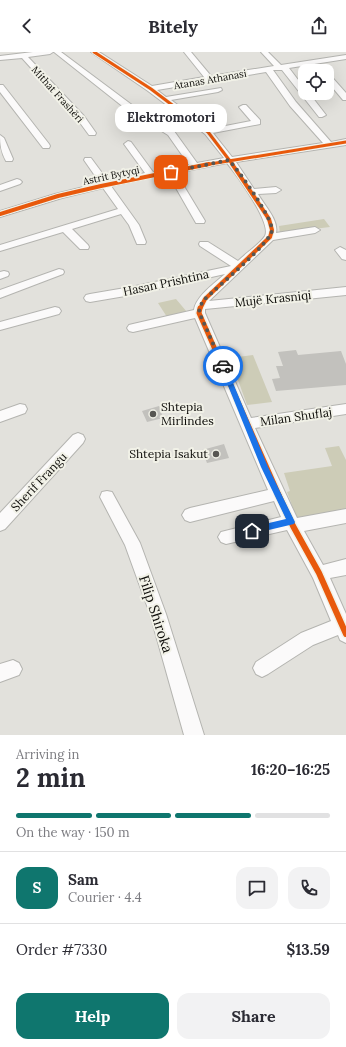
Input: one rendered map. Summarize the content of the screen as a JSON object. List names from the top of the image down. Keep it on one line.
{"streets":{"street":["Atanas Athanasi","Mithat Frashëri","Astrit Bytyqi","Hasan Prishtina","Mujë Krasniqi","Milan Shuflaj","Sherif Frangu","Filip Shiroka"]},"crossings":[["Hasan Prishtina","Mujë Krasniqi"]],"places":["Elektromotori","Shtepia Mirlindes","Shtepia Isakut"],"page":{"header":"Bitely","bubble":"Elektromotori","heading":["2 min","Arriving in","16:20–16:25"],"panel":["Sam","Courier · 4.4","Order #7330","$13.59"],"bar":"On the way · 150 m","round":"S","buttons":["Help","Share"]}}
